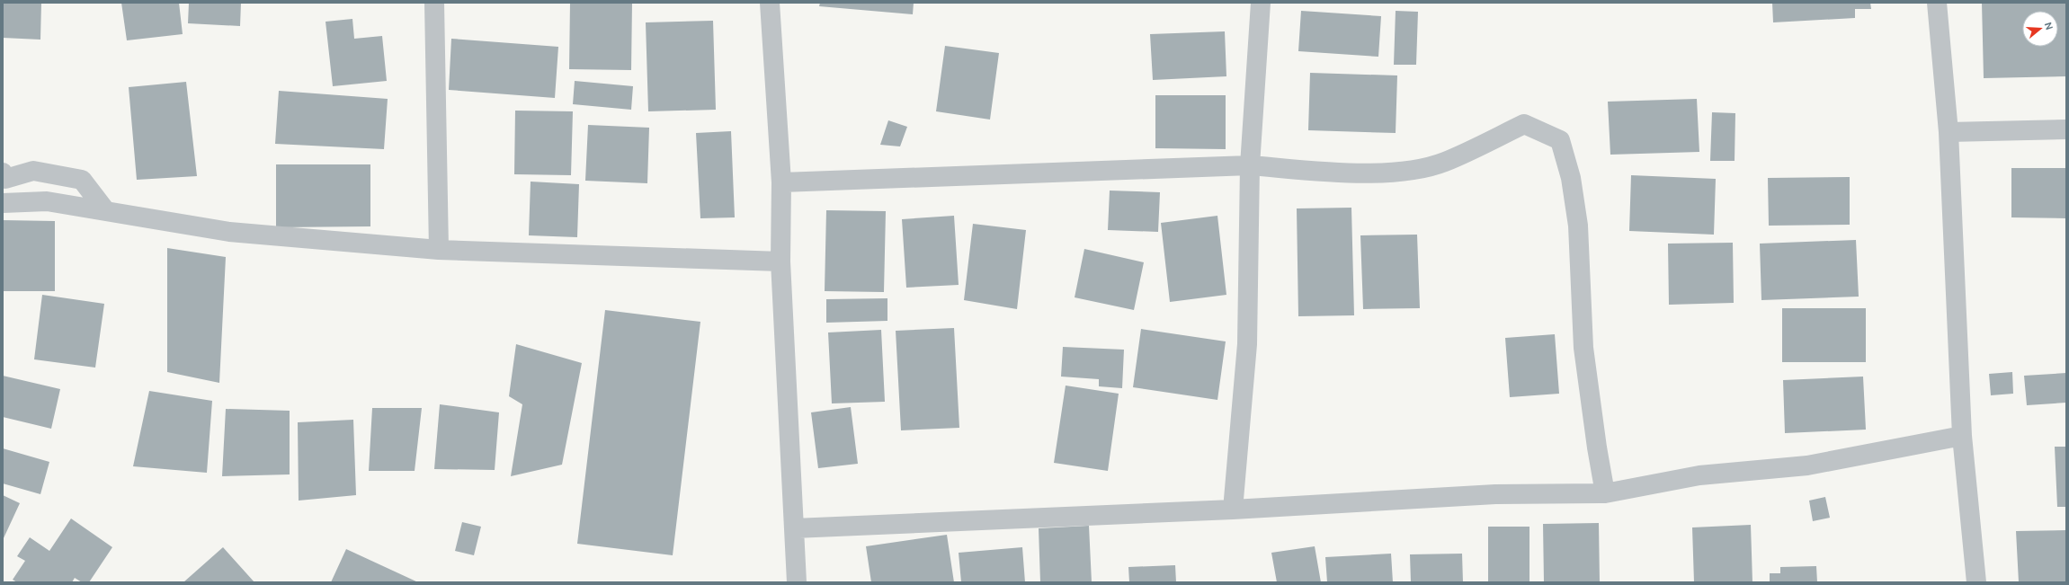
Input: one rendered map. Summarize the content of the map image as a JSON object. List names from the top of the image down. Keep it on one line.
{"north":"right"}
